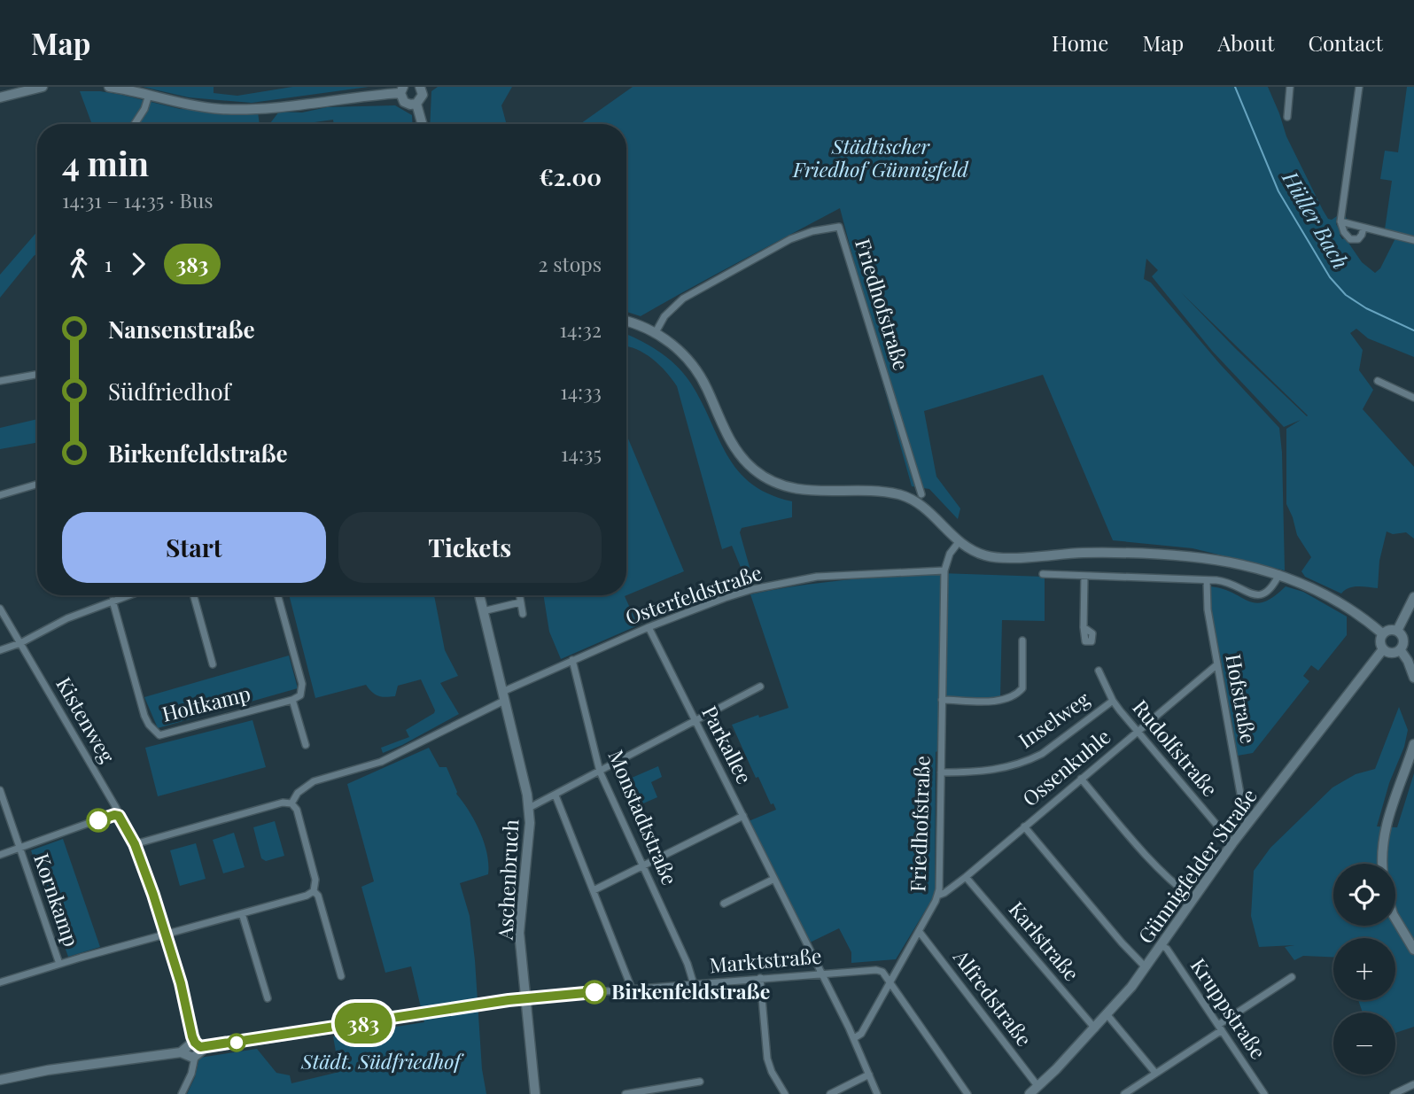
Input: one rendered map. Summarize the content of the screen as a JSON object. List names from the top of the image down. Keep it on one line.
{"streets":{"street":["Friedhofstraße","Osterfeldstraße","Hofstraße","Holtkamp","Kistenweg","Inselweg","Parkallee","Rudolfstraße","Ossenkuhle","Monstadtstraße","Günnigfelder Straße","Aschenbruch","Kornkamp","Karlstraße","Marktstraße","Alfredstraße","Kruppstraße"]},"crossings":[["Friedhofstraße","Osterfeldstraße"],["Friedhofstraße","Inselweg"],["Friedhofstraße","Parkallee"],["Friedhofstraße","Ossenkuhle"],["Friedhofstraße","Marktstraße"],["Friedhofstraße","Alfredstraße"],["Osterfeldstraße","Parkallee"],["Osterfeldstraße","Monstadtstraße"],["Osterfeldstraße","Aschenbruch"],["Hofstraße","Ossenkuhle"],["Hofstraße","Günnigfelder Straße"],["Inselweg","Rudolfstraße"],["Parkallee","Marktstraße"],["Rudolfstraße","Ossenkuhle"],["Rudolfstraße","Günnigfelder Straße"],["Ossenkuhle","Karlstraße"],["Monstadtstraße","Marktstraße"],["Günnigfelder Straße","Karlstraße"],["Günnigfelder Straße","Alfredstraße"],["Günnigfelder Straße","Kruppstraße"],["Aschenbruch","Marktstraße"]],"water":["Hüller Bach"],"parks":["Städtischer Friedhof Günnigfeld","Städt. Südfriedhof"],"places":["Birkenfeldstraße"],"lines":["bus line 383"],"page":{"header":"Map","nav":["Home","Map","About","Contact"],"on_map":"383","heading":["4 min","14:31 – 14:35 · Bus","€2.00"],"legs":["1","383","2 stops"],"list":[{"name":"Nansenstraße","value":"14:32"},{"name":"Südfriedhof","value":"14:33"},{"name":"Birkenfeldstraße","value":"14:35"}],"buttons":["Start","Tickets"],"map_buttons":["+","−"]}}
